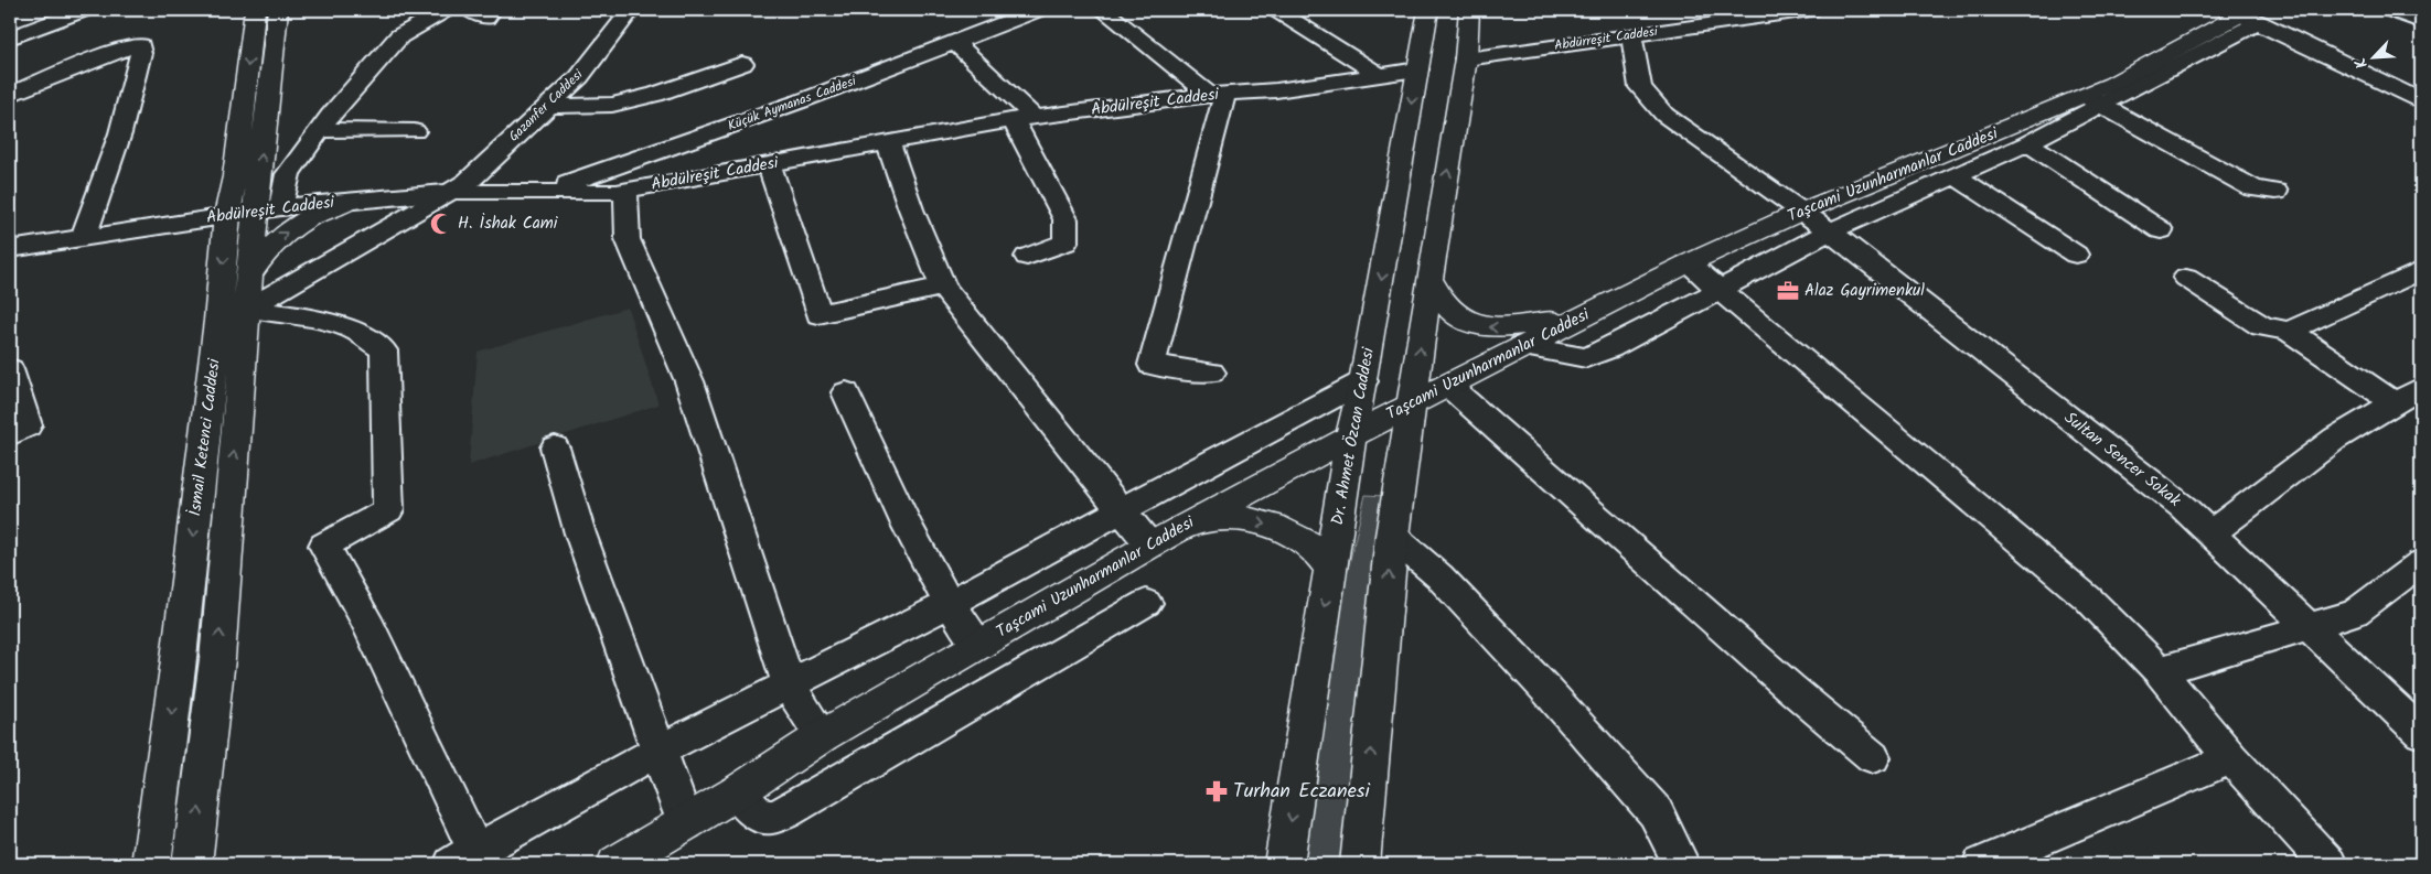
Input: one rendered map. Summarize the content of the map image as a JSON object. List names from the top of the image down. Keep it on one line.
{"streets":{"main road":["Taşcami Uzunharmanlar Caddesi","Dr. Ahmet Özcan Caddesi","İsmail Ketenci Caddesi"],"street":["Abdürreşit Caddesi","Abdülreşit Caddesi","Küçük Aymanas Caddesi","Gazanfer Caddesi","Sultan Sencer Sokak"]},"crossings":[["Abdürreşit Caddesi","Sultan Sencer Sokak"],["Abdülreşit Caddesi","Küçük Aymanas Caddesi"],["Abdülreşit Caddesi","Gazanfer Caddesi"],["Abdülreşit Caddesi","Dr. Ahmet Özcan Caddesi"],["Abdülreşit Caddesi","İsmail Ketenci Caddesi"],["Gazanfer Caddesi","İsmail Ketenci Caddesi"],["Taşcami Uzunharmanlar Caddesi","Dr. Ahmet Özcan Caddesi"],["Taşcami Uzunharmanlar Caddesi","Sultan Sencer Sokak"]],"places":{"mosque":["H. İshak Cami"],"office":["Alaz Gayrimenkul"],"pharmacy":["Turhan Eczanesi"]},"north":"bottom left"}
